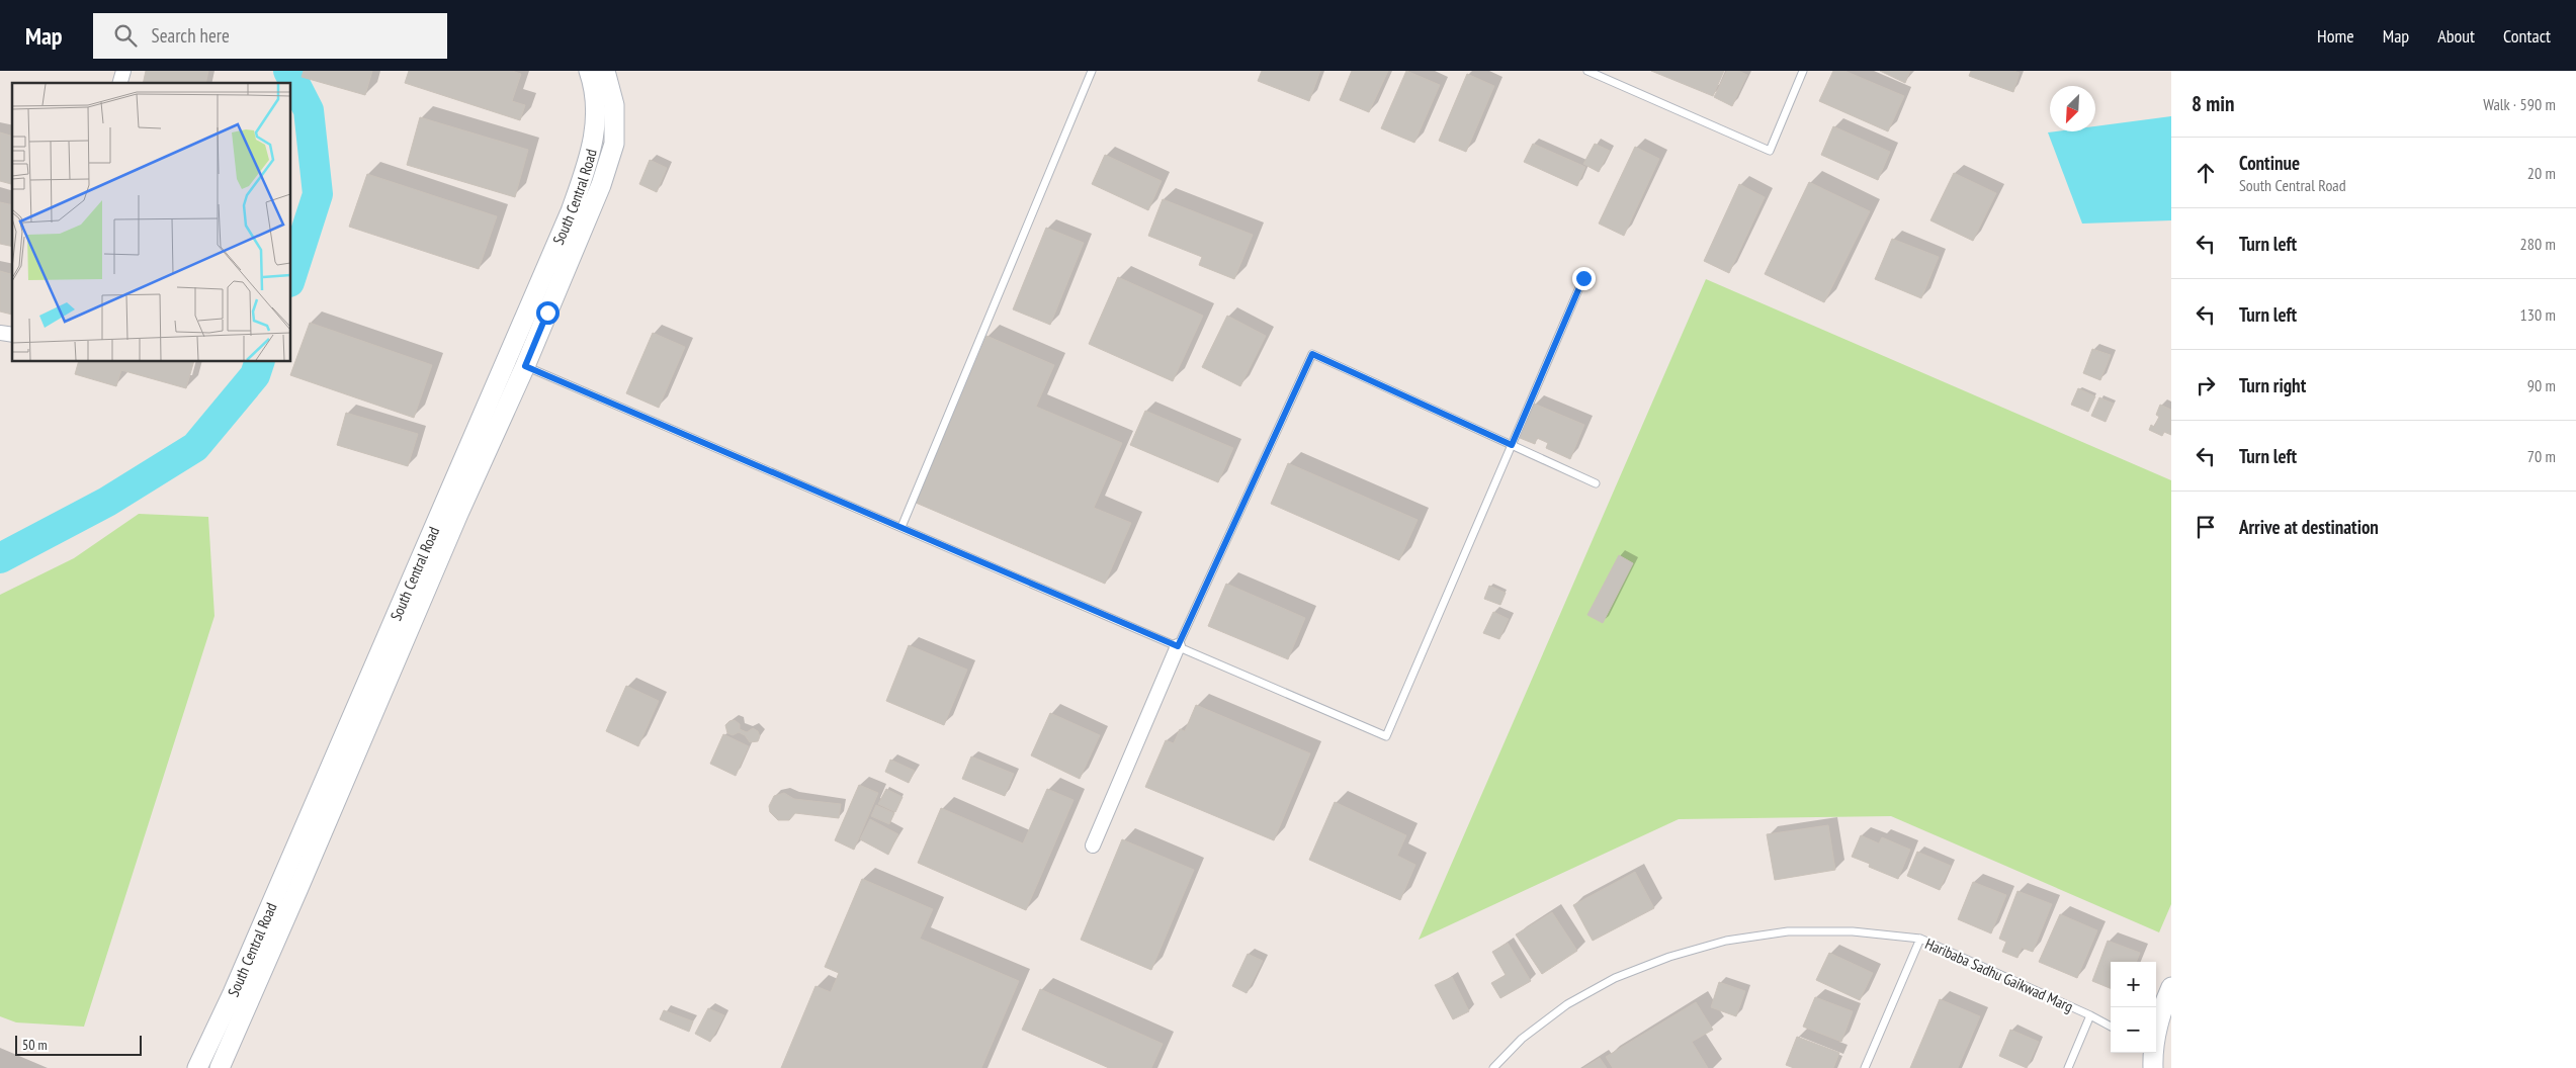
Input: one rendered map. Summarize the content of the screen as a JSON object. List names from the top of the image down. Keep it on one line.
{"streets":{"street":["South Central Road"],"lane":["Haribaba Sadhu Gaikwad Marg"]},"scale_bar":"50 m","north":"bottom left","page":{"header":"Map","search":"Search here","nav":["Home","Map","About","Contact"],"heading":["8 min","Walk · 590 m"],"list":[["Continue","South Central Road","20 m"],["Turn left","280 m"],["Turn left","130 m"],["Turn right","90 m"],["Turn left","70 m"],"Arrive at destination"],"map_buttons":["+","−"],"scale":"50 m"}}
